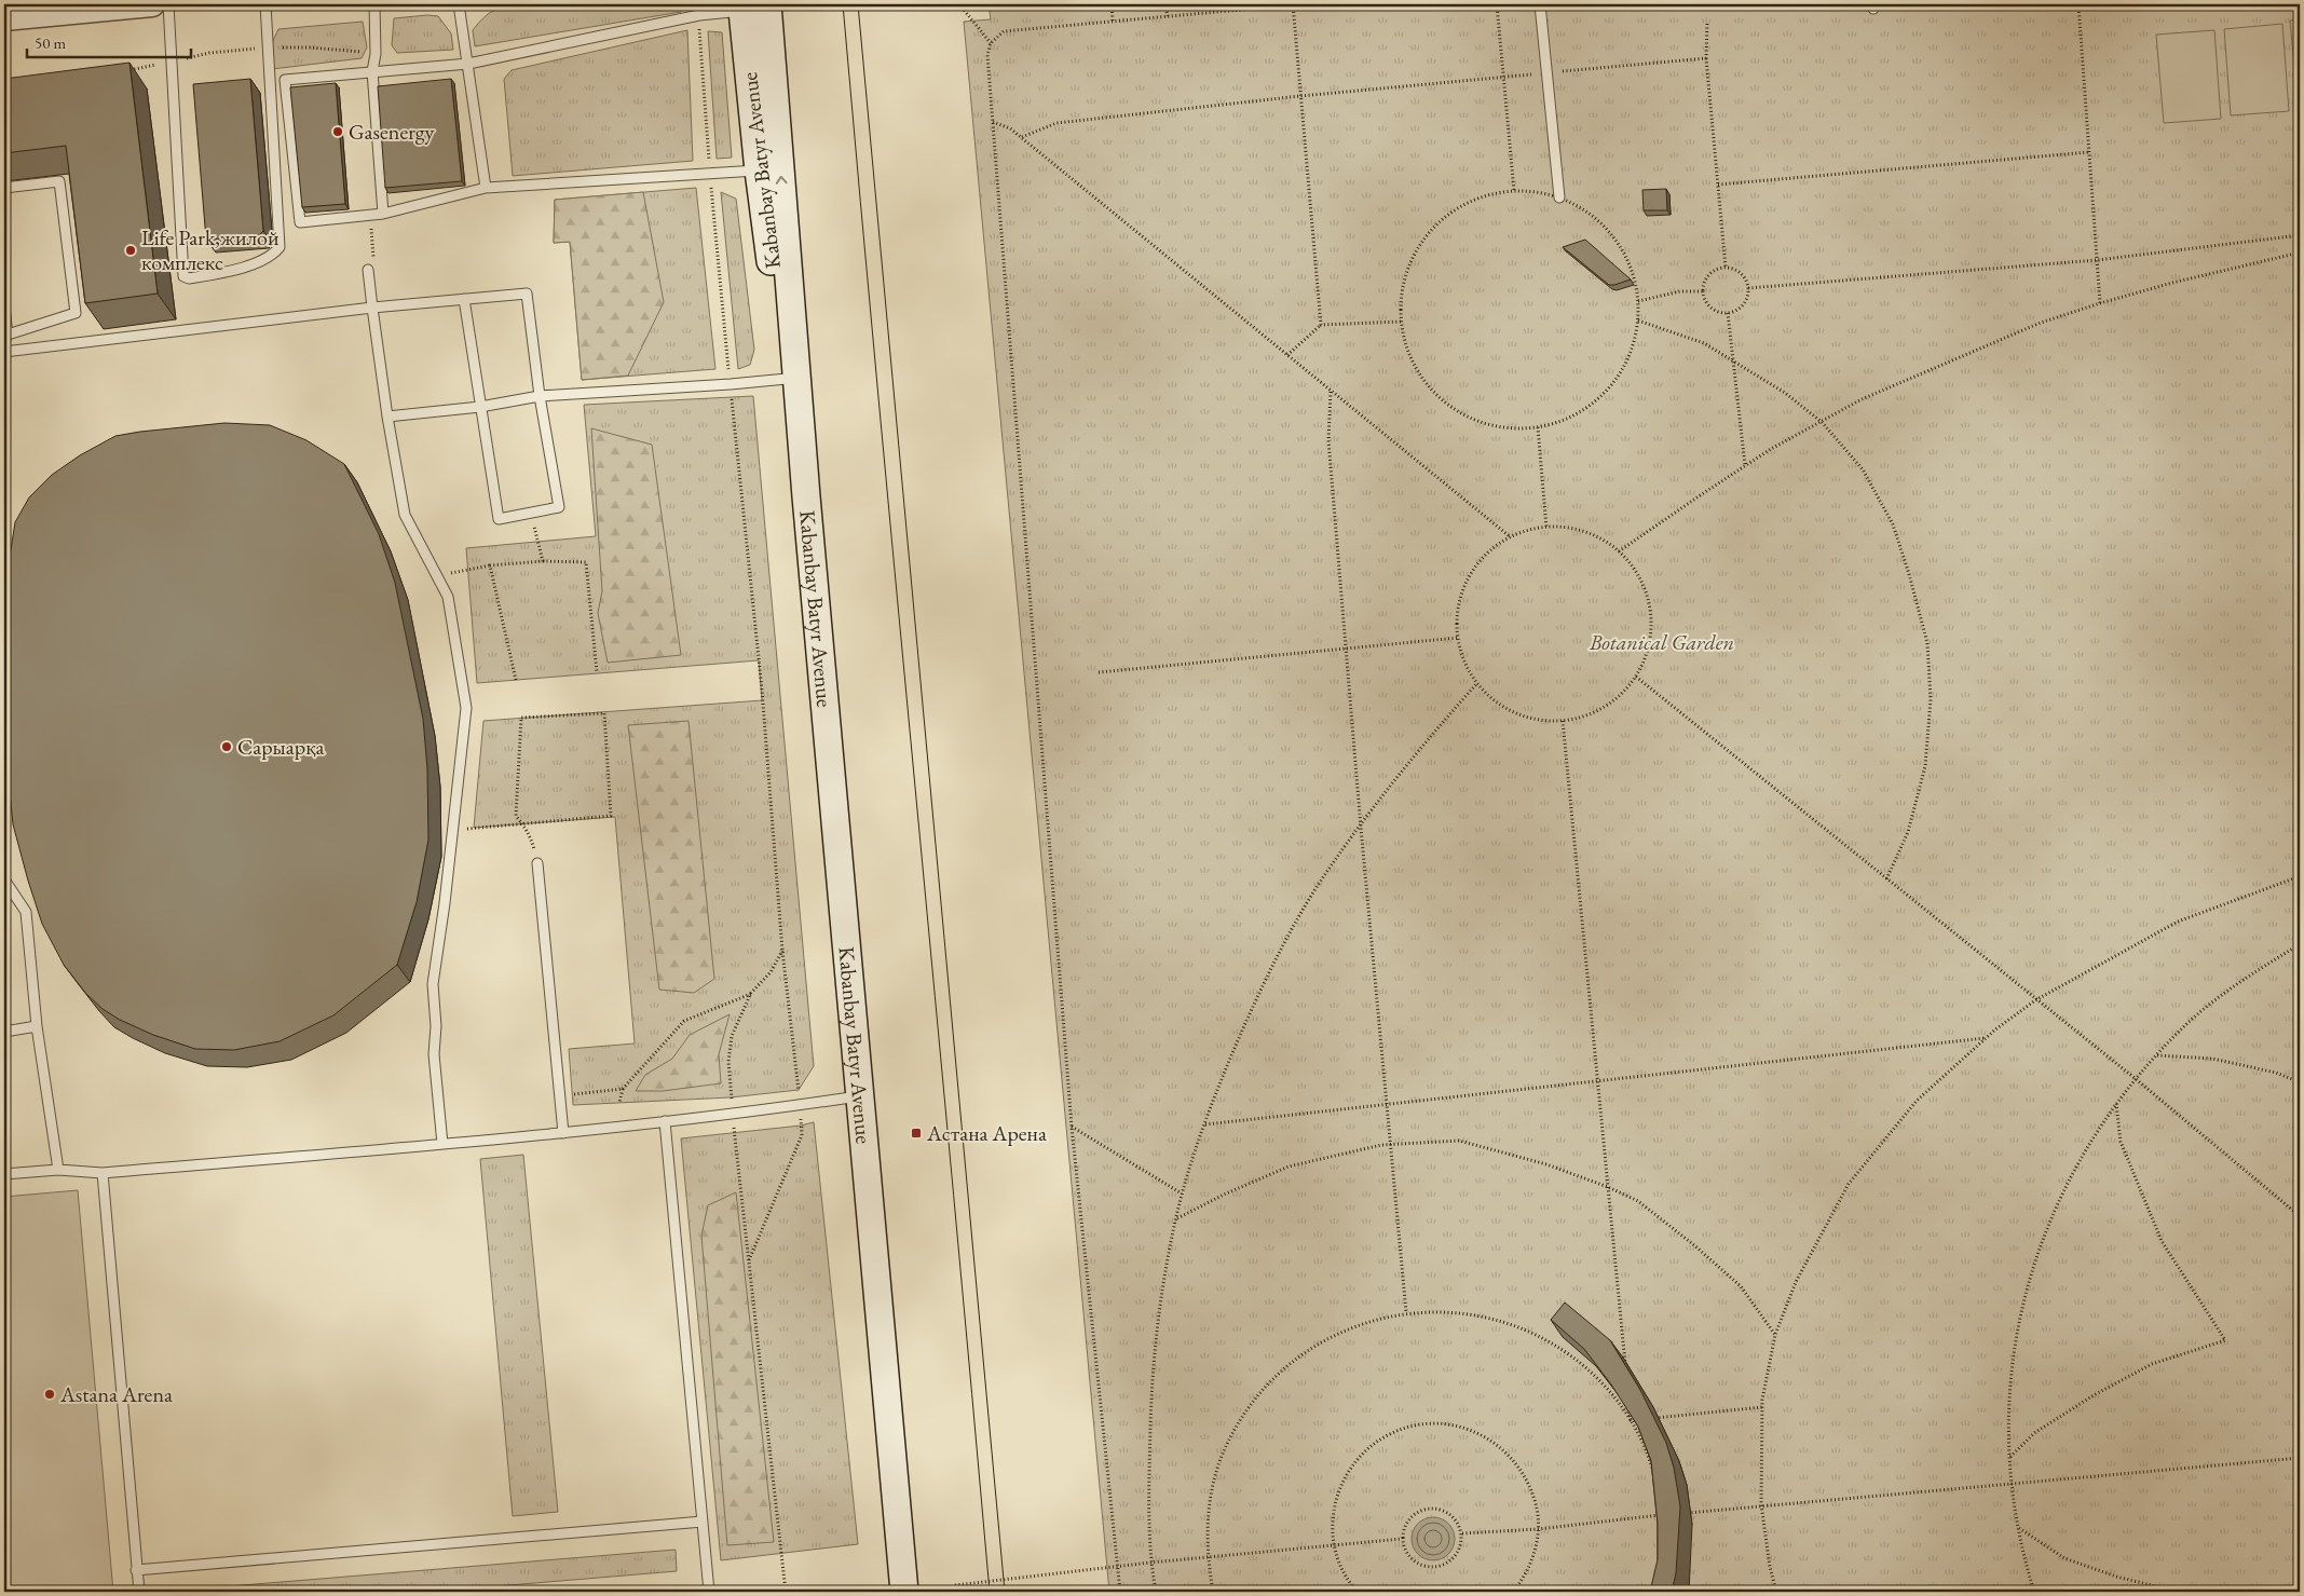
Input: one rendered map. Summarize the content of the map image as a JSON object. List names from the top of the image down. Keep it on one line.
{"streets":{"main road":["Kabanbay Batyr Avenue"]},"parks":["Botanical Garden"],"places":{"other":["Gasenergy","Life Park,жилой комплекс","Сарыарқа","Astana Arena"],"transit":["Астана Арена"]},"scale_bar":"50 m"}
